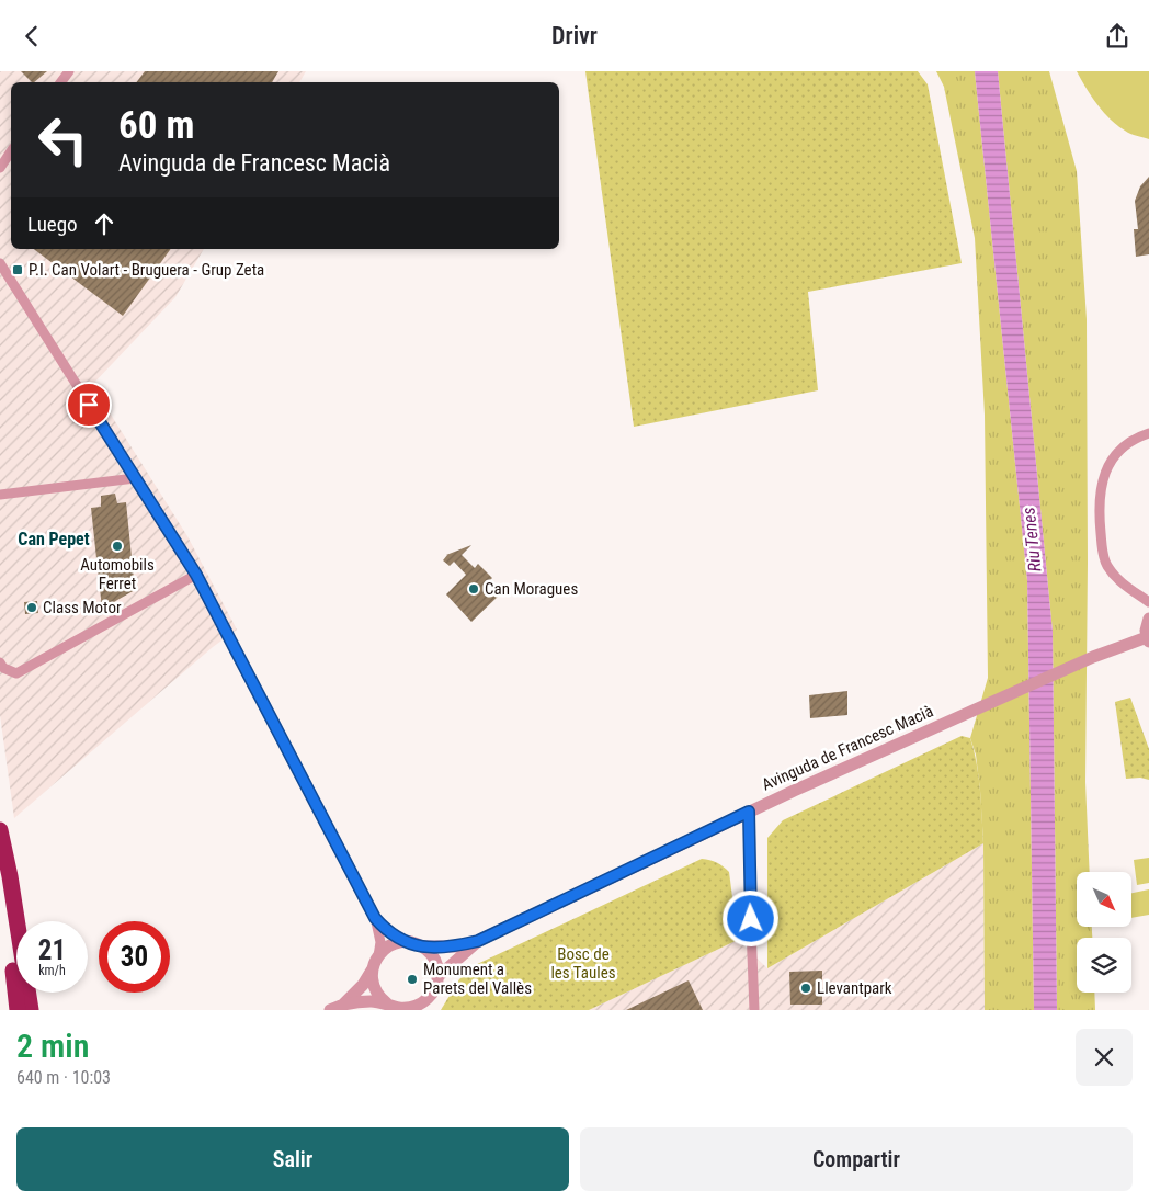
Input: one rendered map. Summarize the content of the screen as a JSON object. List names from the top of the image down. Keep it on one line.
{"streets":{"street":["Avinguda de Francesc Macià"]},"districts":["Can Pepet"],"water":["Riu Tenes"],"parks":["Bosc de les Taules"],"places":{"transit":["P.I. Can Volart - Bruguera - Grup Zeta"],"other":["Automobils Ferret","Can Moragues","Class Motor","Monument a Parets del Vallès","Llevantpark"]},"north":"bottom right","page":{"header":"Drivr","turn":["60 m","Avinguda de Francesc Macià"],"then":"Luego","speed":"21 km/h","limit":"30","heading":["2 min","640 m · 10:03"],"buttons":["Salir","Compartir"]}}
